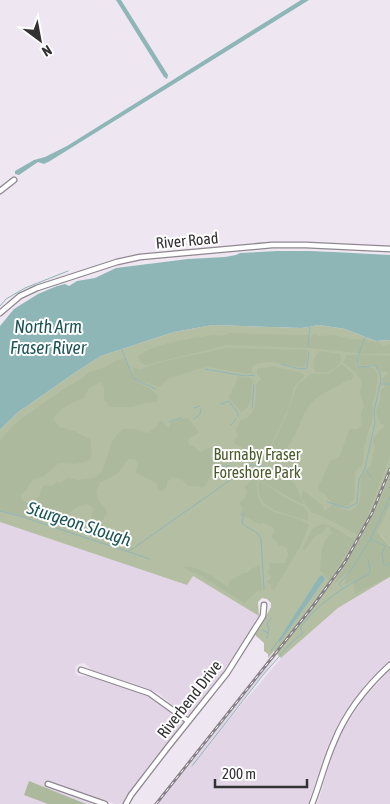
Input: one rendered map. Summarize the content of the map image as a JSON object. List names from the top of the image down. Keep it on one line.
{"streets":{"street":["River Road","Riverbend Drive"]},"water":["North Arm Fraser River","Sturgeon Slough"],"parks":["Burnaby Fraser Foreshore Park"],"scale_bar":"200 m","north":"bottom right"}
